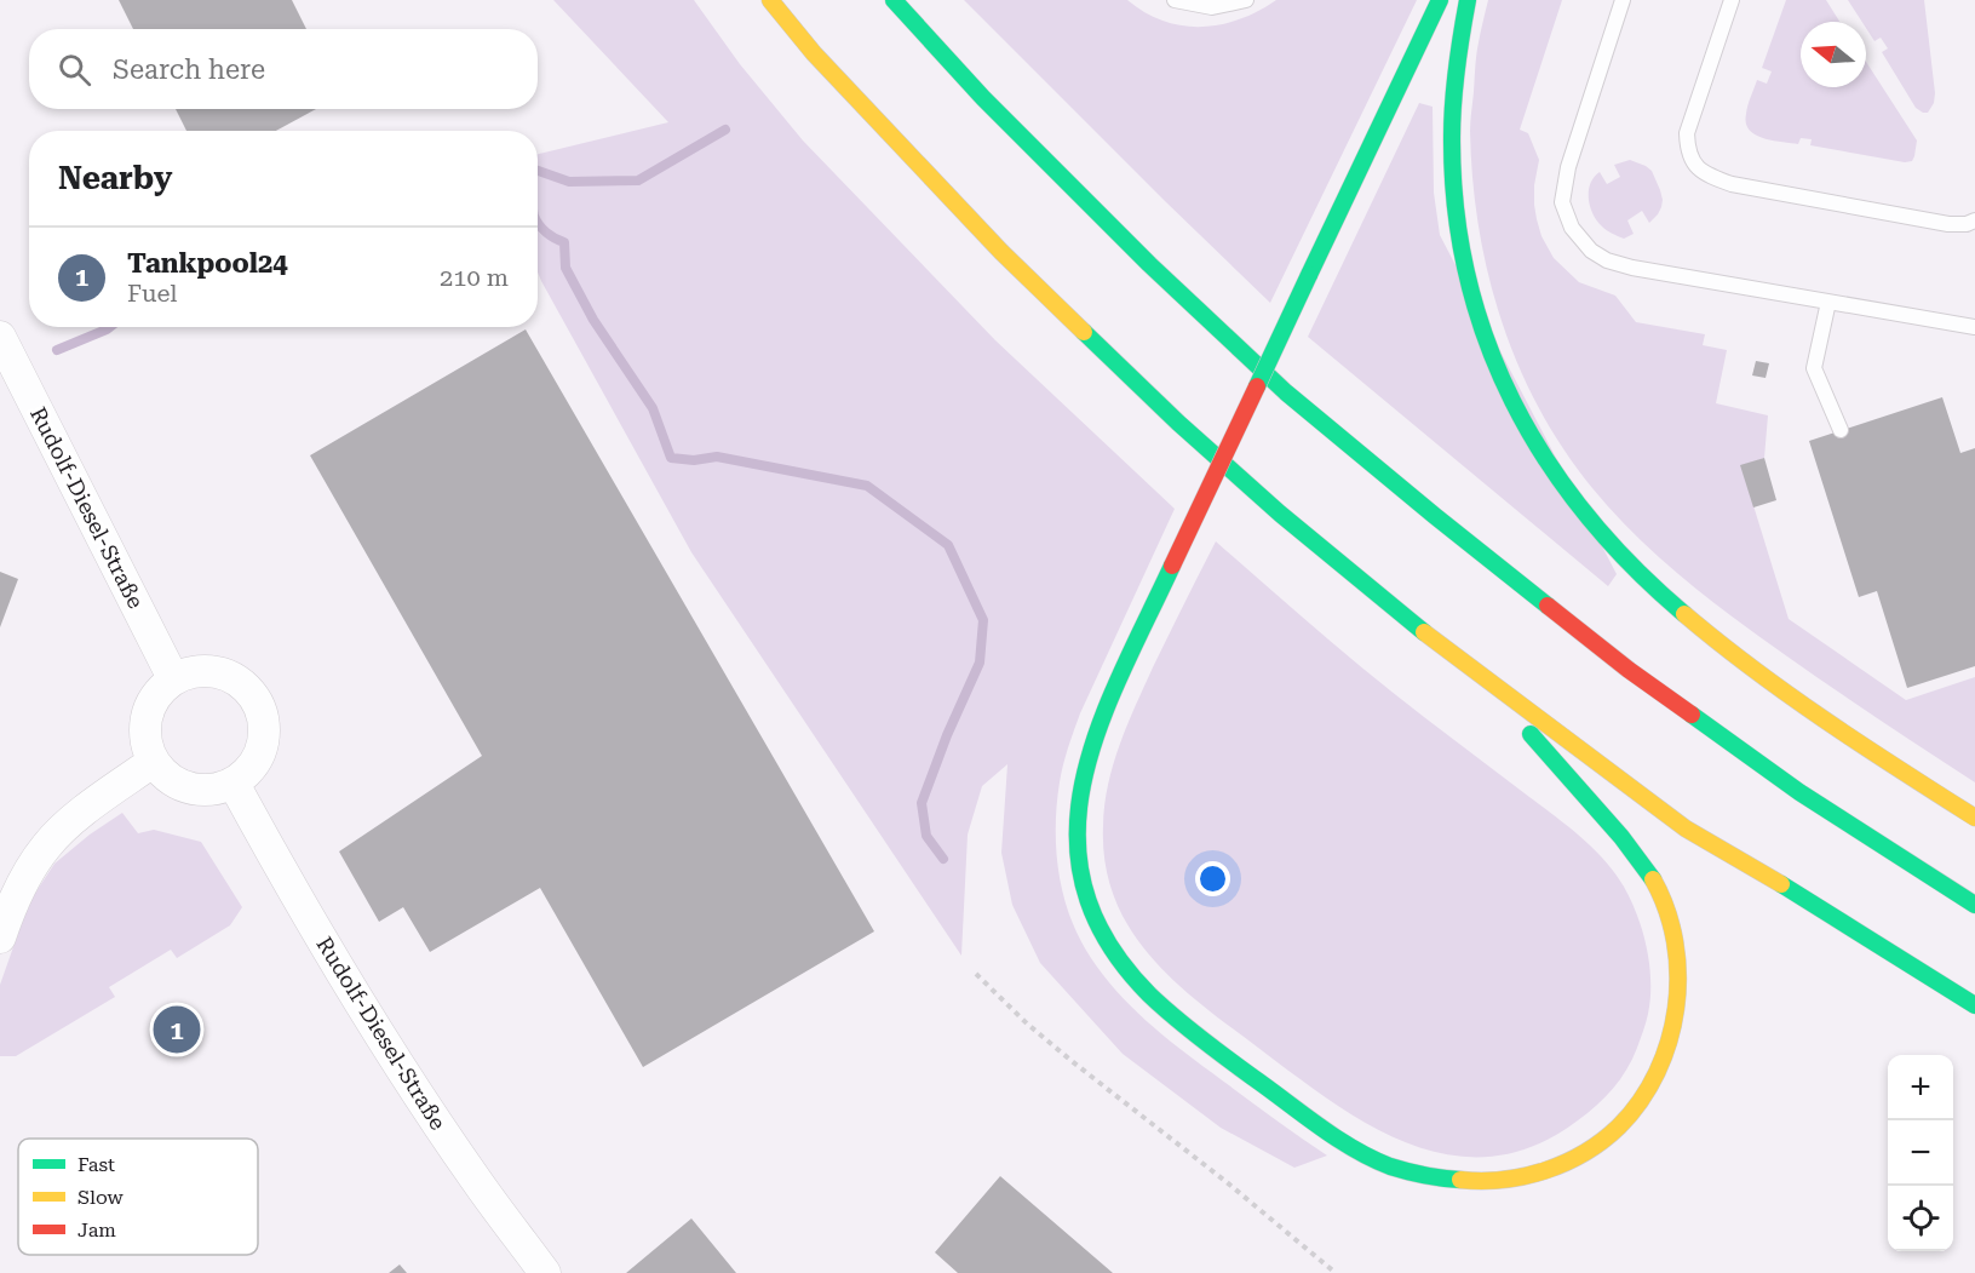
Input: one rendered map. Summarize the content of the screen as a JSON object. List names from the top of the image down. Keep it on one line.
{"streets":{"street":["Rudolf-Diesel-Straße"]},"legend":["Fast","Slow","Jam"],"north":"left","page":{"search":"Search here","heading":"Nearby","list":[{"mark":"1","name":"Tankpool24","note":"Fuel","value":"210 m"}],"pins":"1","map_buttons":["+","−"]}}
